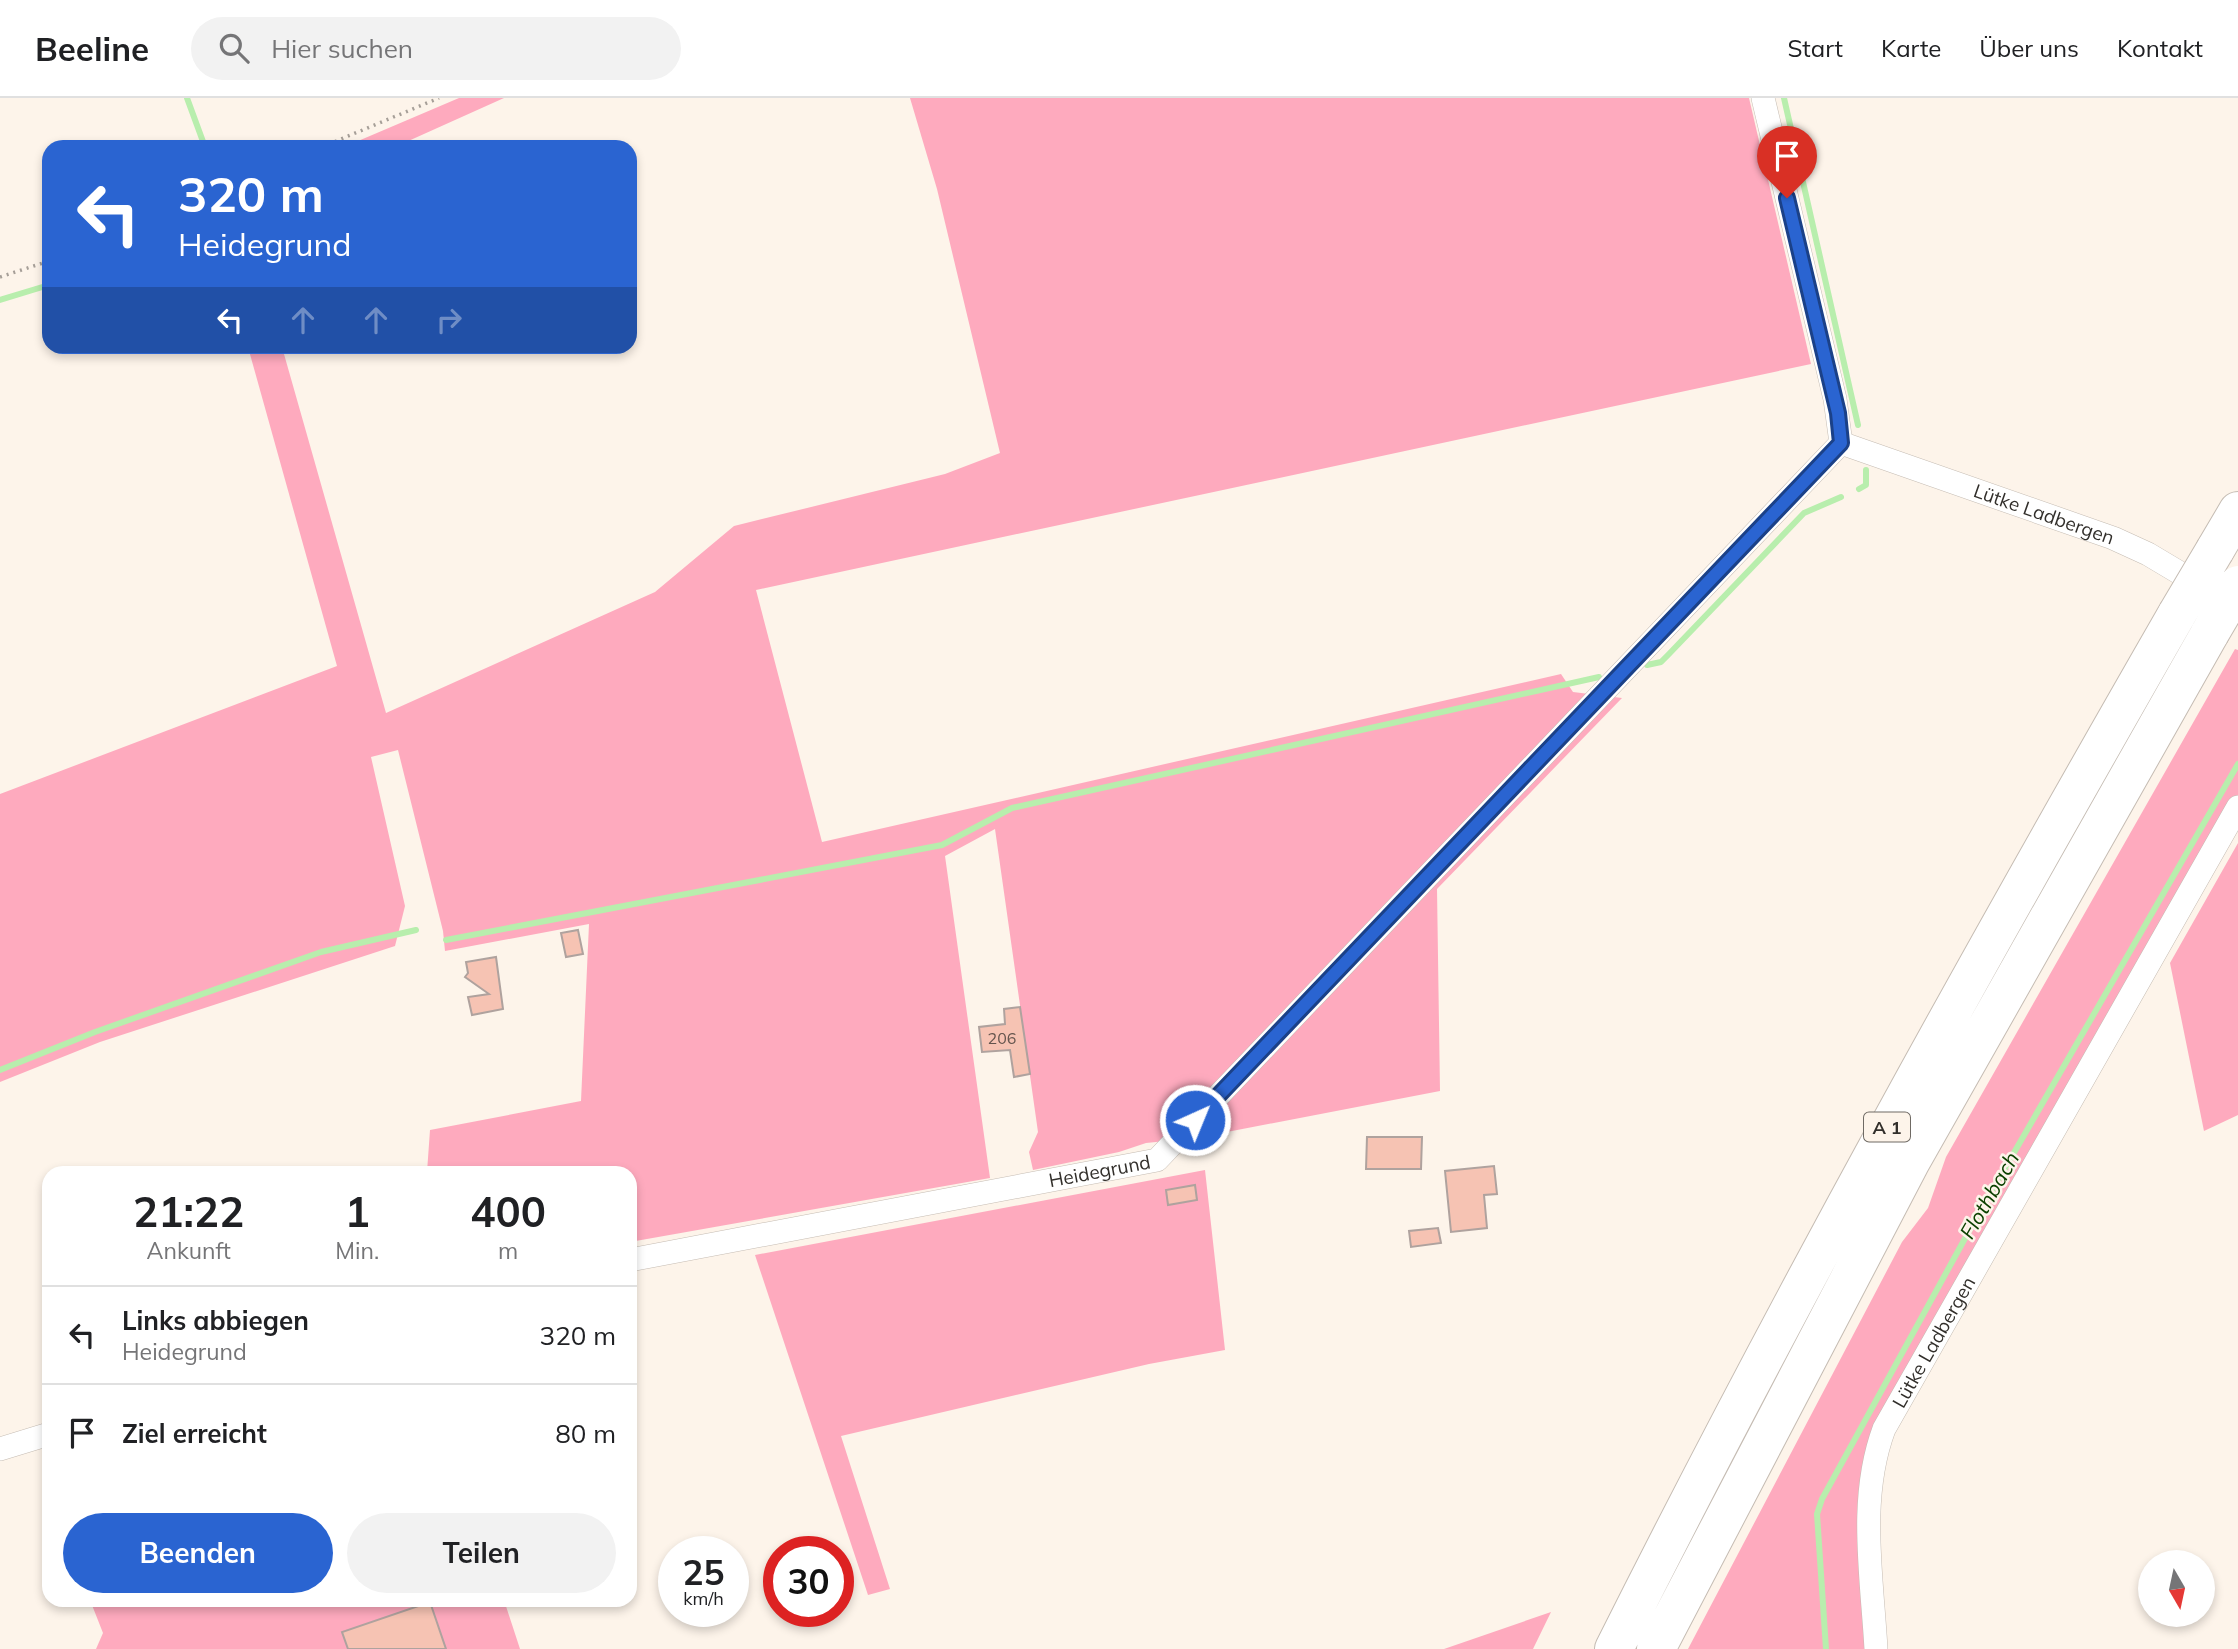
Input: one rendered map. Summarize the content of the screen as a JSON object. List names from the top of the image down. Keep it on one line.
{"streets":{"highway":["A 1"],"street":["Lütke Ladbergen","Heidegrund"]},"crossings":[["Lütke Ladbergen","Heidegrund"]],"water":["Flothbach"],"house_numbers":["206"],"north":"bottom","page":{"header":"Beeline","search":"Hier suchen","nav":["Start","Karte","Über uns","Kontakt"],"turn":["320 m","Heidegrund"],"eta":["21:22","Ankunft","1","Min.","400","m"],"list":[{"name":"Links abbiegen","note":"Heidegrund","value":"320 m"},{"name":"Ziel erreicht","value":"80 m"}],"buttons":["Beenden","Teilen"],"speed":"25 km/h","limit":"30"}}
